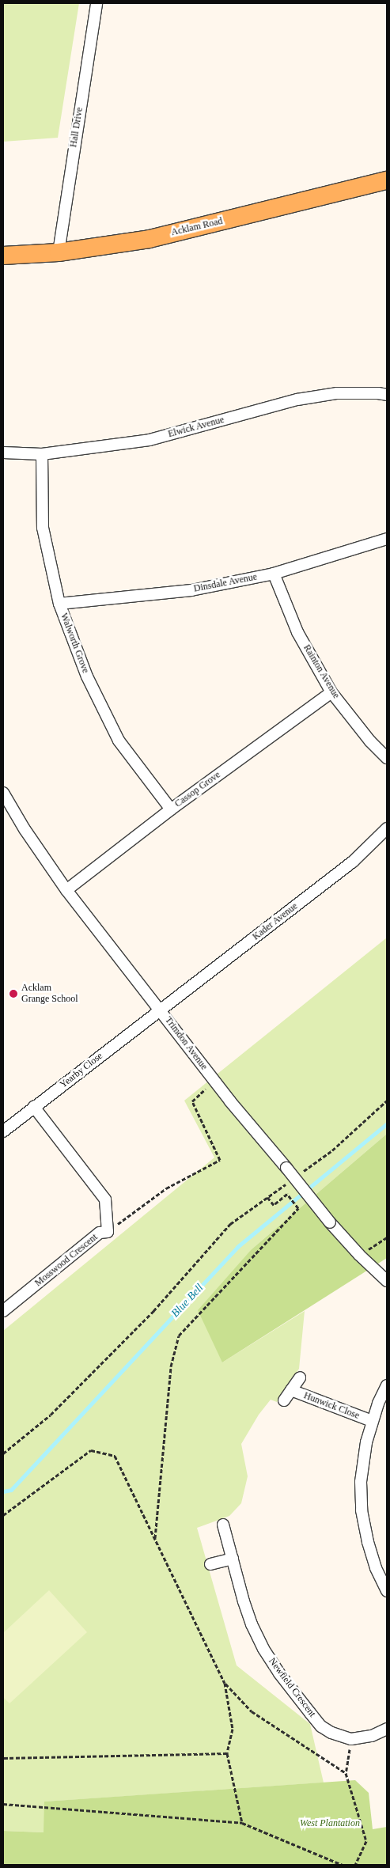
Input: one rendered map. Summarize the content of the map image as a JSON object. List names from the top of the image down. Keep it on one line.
{"streets":{"main road":["Acklam Road"],"street":["Hall Drive","Elwick Avenue","Dinsdale Avenue","Walworth Grove","Rainton Avenue","Cassop Grove","Kader Avenue","Trimdon Avenue","Yearby Close","Mosswood Crescent","Hunwick Close","Newfield Crescent"]},"crossings":[["Hall Drive","Acklam Road"],["Elwick Avenue","Walworth Grove"],["Dinsdale Avenue","Walworth Grove"],["Dinsdale Avenue","Rainton Avenue"],["Walworth Grove","Cassop Grove"],["Rainton Avenue","Cassop Grove"],["Cassop Grove","Trimdon Avenue"],["Kader Avenue","Trimdon Avenue"],["Kader Avenue","Yearby Close"],["Trimdon Avenue","Yearby Close"],["Yearby Close","Mosswood Crescent"]],"water":["Blue Bell"],"parks":["West Plantation"],"places":["Acklam Grange School"]}
